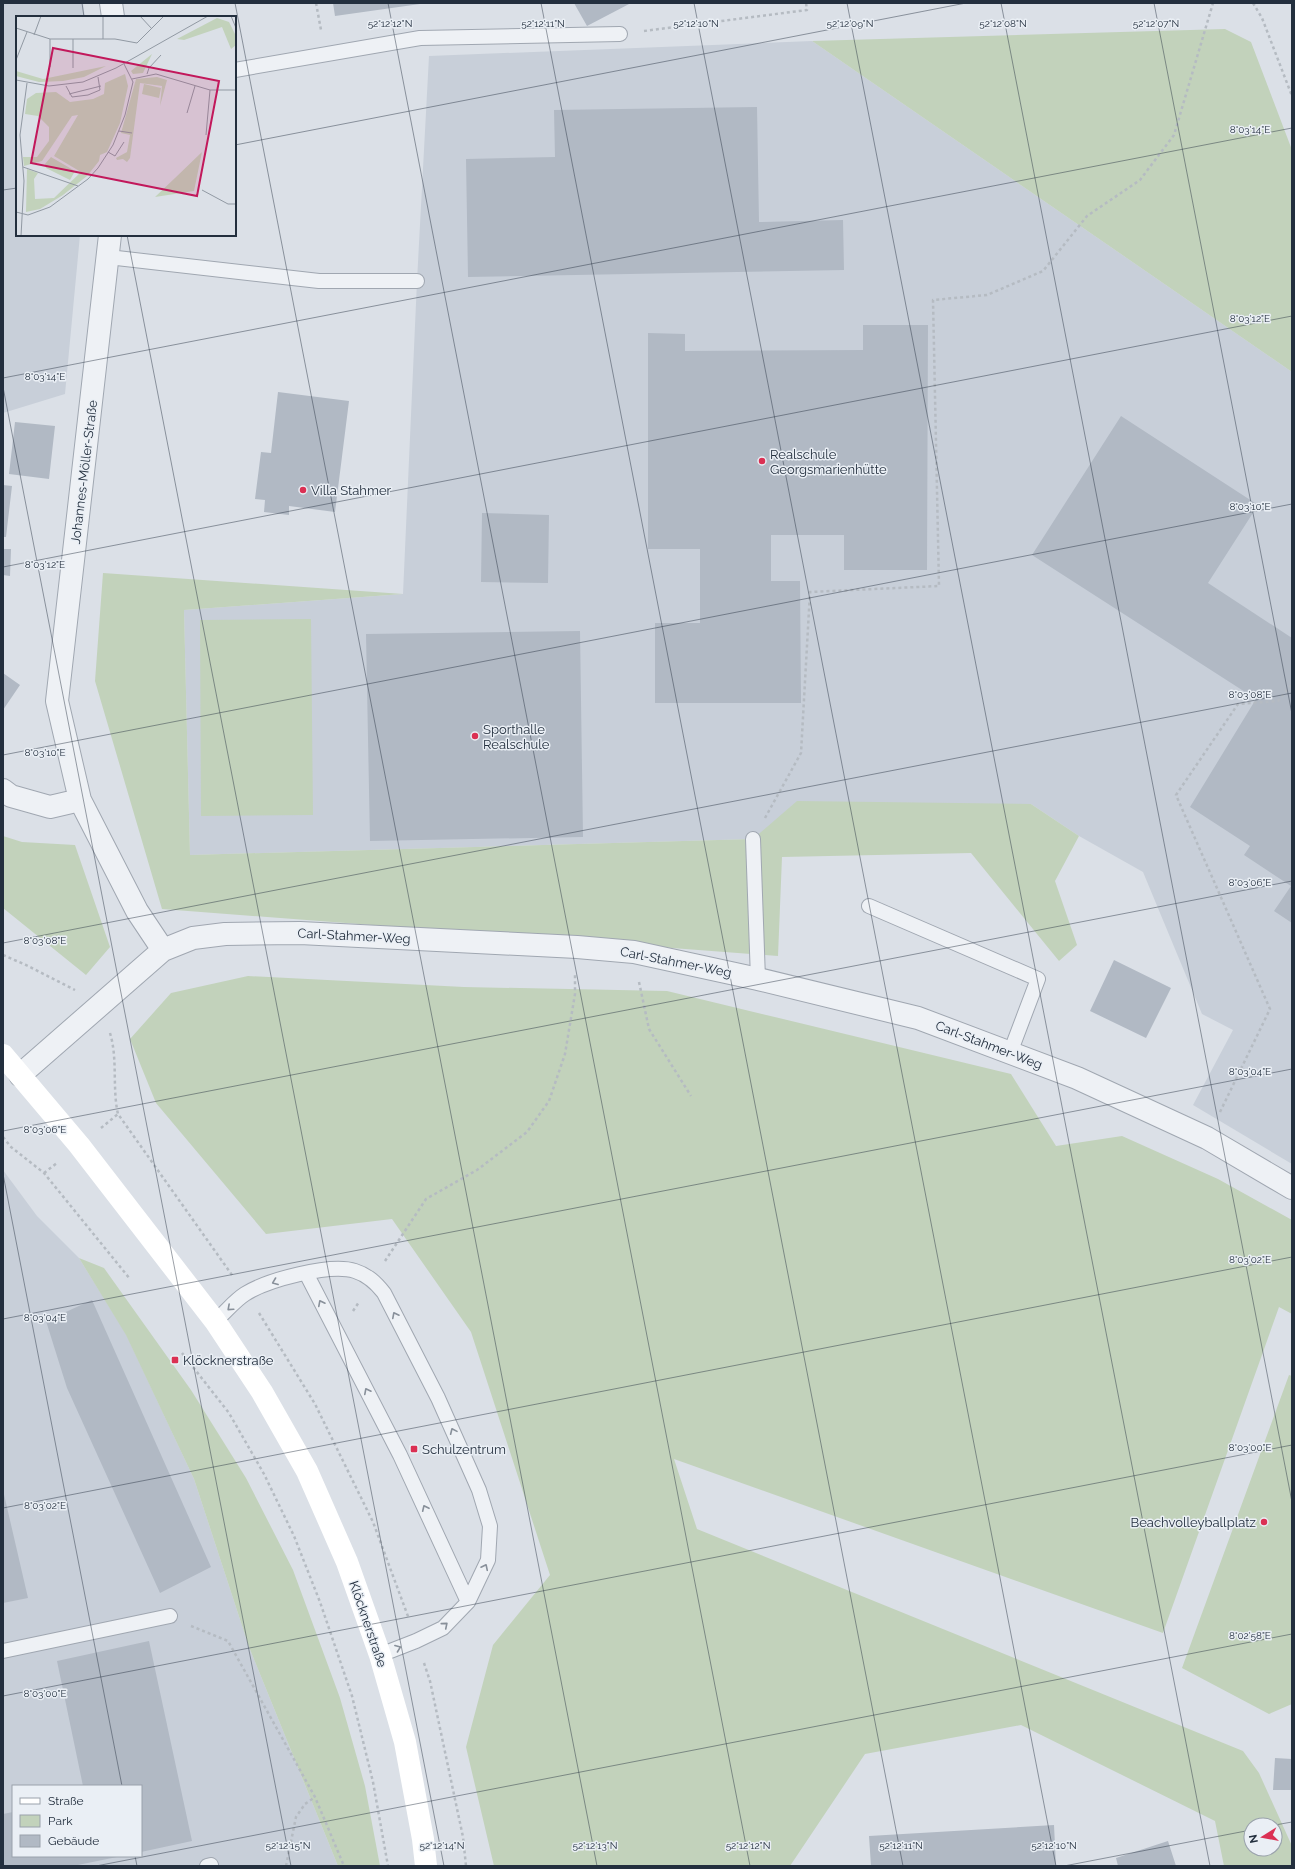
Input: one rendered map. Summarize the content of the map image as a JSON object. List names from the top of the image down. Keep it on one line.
{"streets":{"main road":["Klöcknerstraße"],"street":["Johannes-Möller-Straße","Carl-Stahmer-Weg"]},"crossings":[["Johannes-Möller-Straße","Carl-Stahmer-Weg"],["Carl-Stahmer-Weg","Klöcknerstraße"]],"places":{"other":["Realschule Georgsmarienhütte","Villa Stahmer","Sporthalle Realschule","Beachvolleyballplatz"],"transit":["Klöcknerstraße","Schulzentrum"]},"legend":["Straße","Park","Gebäude"],"north":"left","coordinates":["52°12'12\"N","52°12'11\"N","52°12'10\"N","52°12'09\"N","52°12'07\"N","52°12'08\"N","8°03'14\"E","8°03'12\"E","8°03'10\"E","8°03'08\"E","8°03'06\"E","8°03'04\"E","8°03'02\"E","8°03'00\"E","8°02'58\"E","52°12'15\"N","52°12'14\"N","52°12'13\"N"]}
